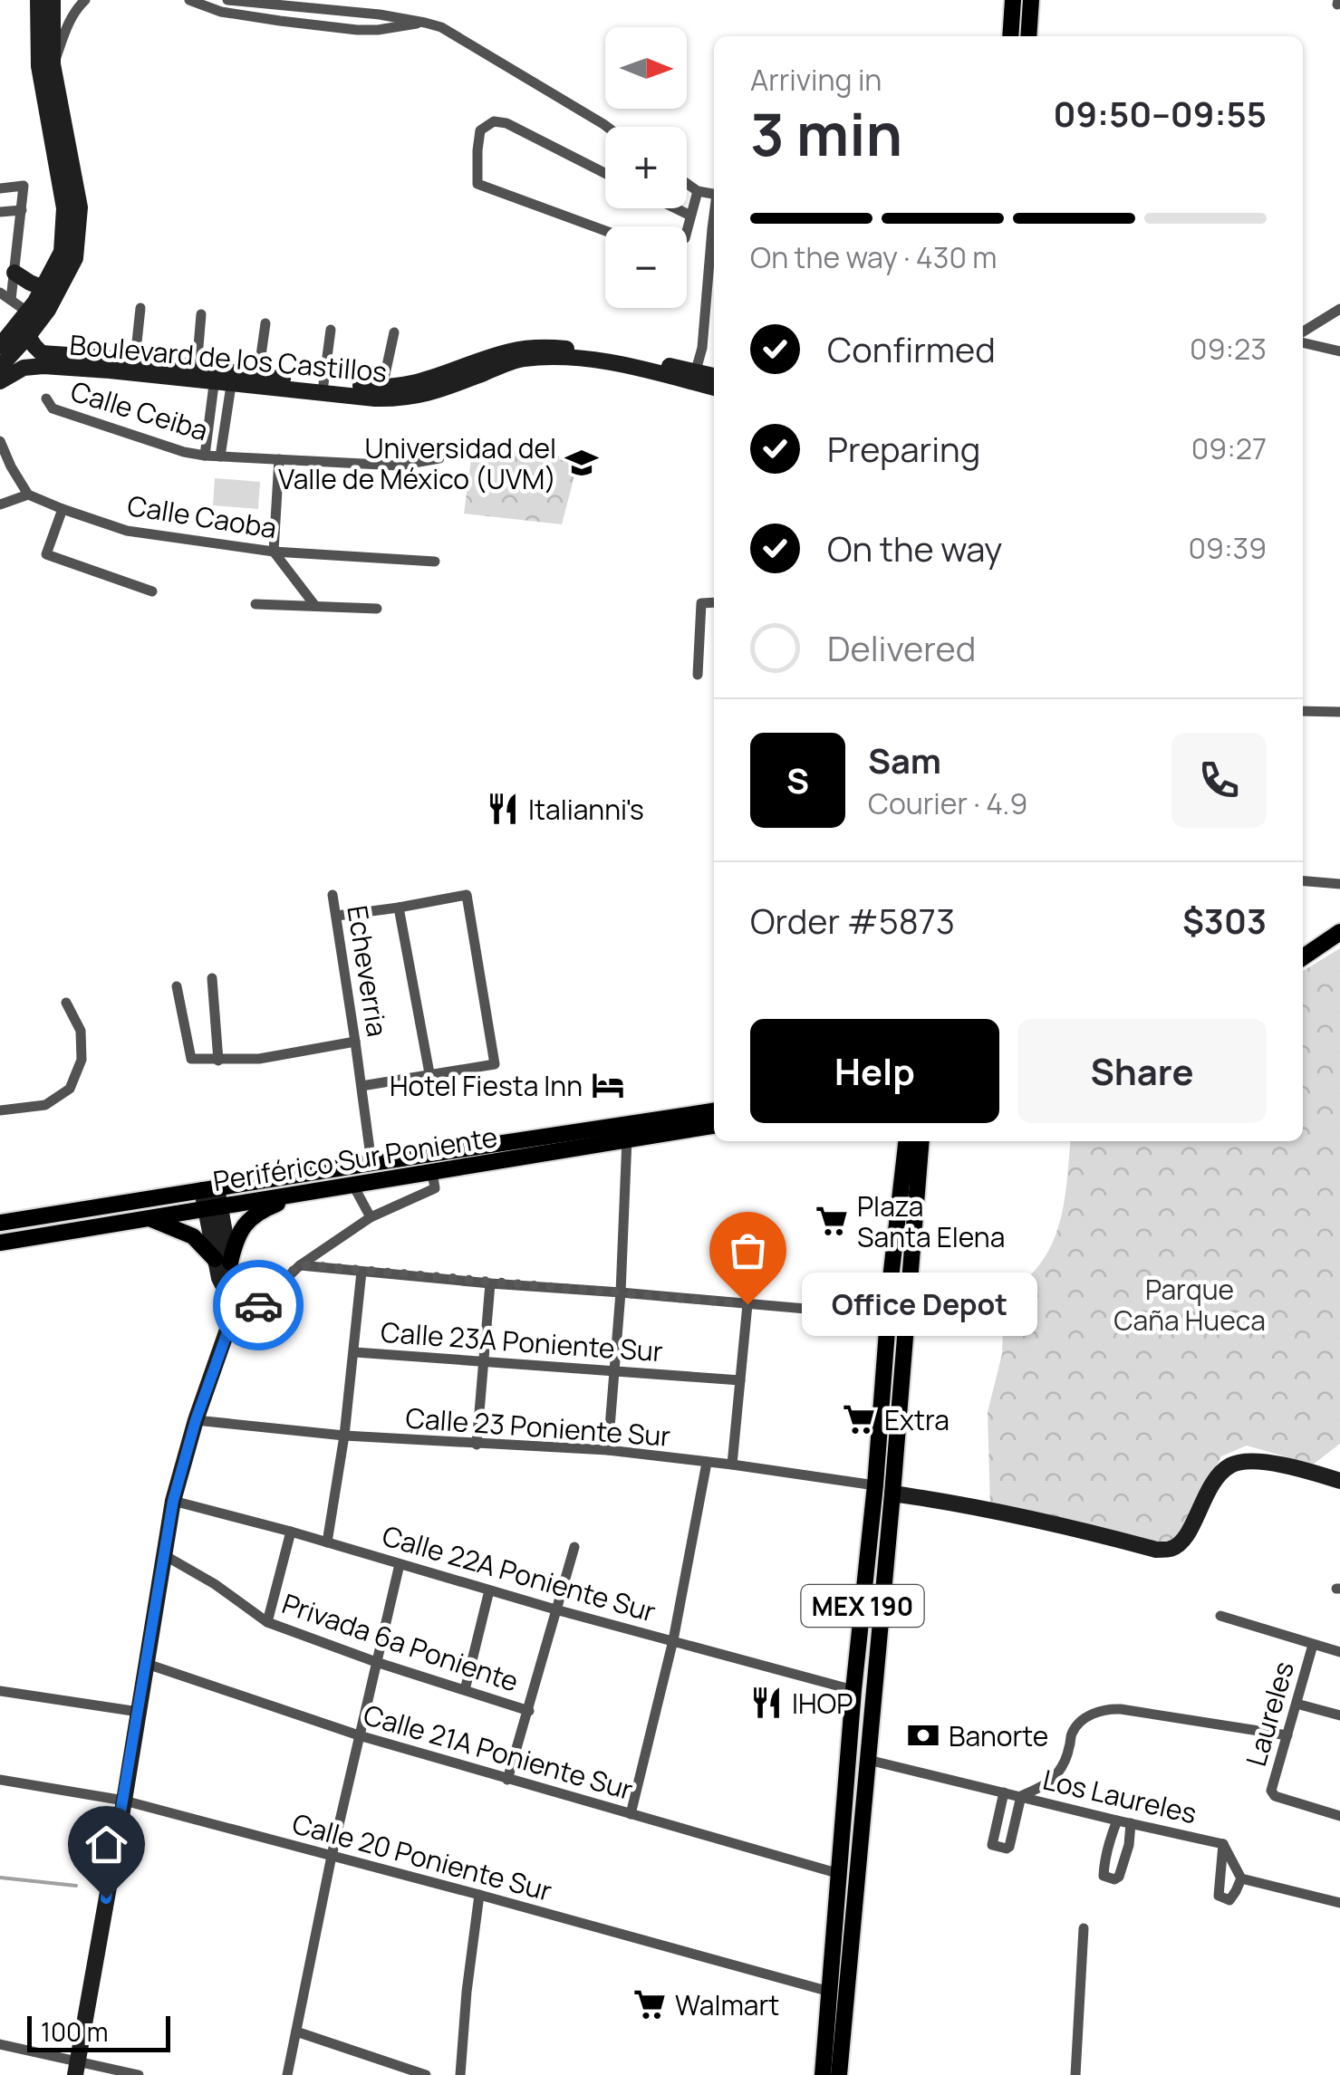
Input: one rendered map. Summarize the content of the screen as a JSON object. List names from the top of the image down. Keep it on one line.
{"streets":{"main road":["Boulevard de los Castillos","Periférico Sur Poniente","MEX 190"],"street":["Calle Ceiba","Calle Caoba","Echeverria","Calle 23A Poniente Sur","Calle 23 Poniente Sur","Calle 22A Poniente Sur","Privada 6a Poniente","Laureles","Calle 21A Poniente Sur","Los Laureles","Calle 20 Poniente Sur"]},"crossings":[["Echeverria","Periférico Sur Poniente"],["Calle 23 Poniente Sur","MEX 190"],["Calle 22A Poniente Sur","MEX 190"],["MEX 190","Calle 21A Poniente Sur"],["MEX 190","Los Laureles"],["MEX 190","Calle 20 Poniente Sur"]],"parks":["Parque Caña Hueca"],"places":{"school or university":["Universidad del Valle de México (UVM)"],"restaurant":["Italianni's","IHOP"],"hotel":["Hotel Fiesta Inn"],"supermarket":["Plaza Santa Elena","Extra","Walmart"],"other":["Office Depot"],"bank":["Banorte"]},"scale_bar":"100 m","north":"right","page":{"map_buttons":["+","−"],"heading":["3 min","Arriving in","09:50–09:55"],"panel":["Sam","Courier · 4.9","Order #5873","$303"],"bar":"On the way · 430 m","list":[["Confirmed","09:23"],["Preparing","09:27"],["On the way","09:39"],"Delivered"],"round":"S","buttons":["Help","Share"],"bubble":"Office Depot","scale":"100 m"}}
